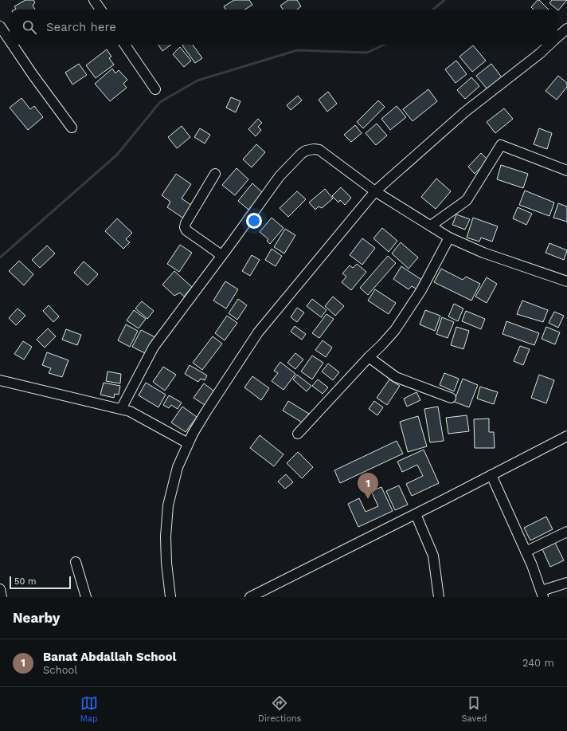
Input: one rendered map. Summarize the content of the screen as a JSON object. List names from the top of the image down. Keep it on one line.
{"scale_bar":"50 m","page":{"search":"Search here","pins":"1","scale":"50 m","heading":"Nearby","list":[{"mark":"1","name":"Banat Abdallah School","note":"School","value":"240 m"}],"nav":["Map","Directions","Saved"]}}
